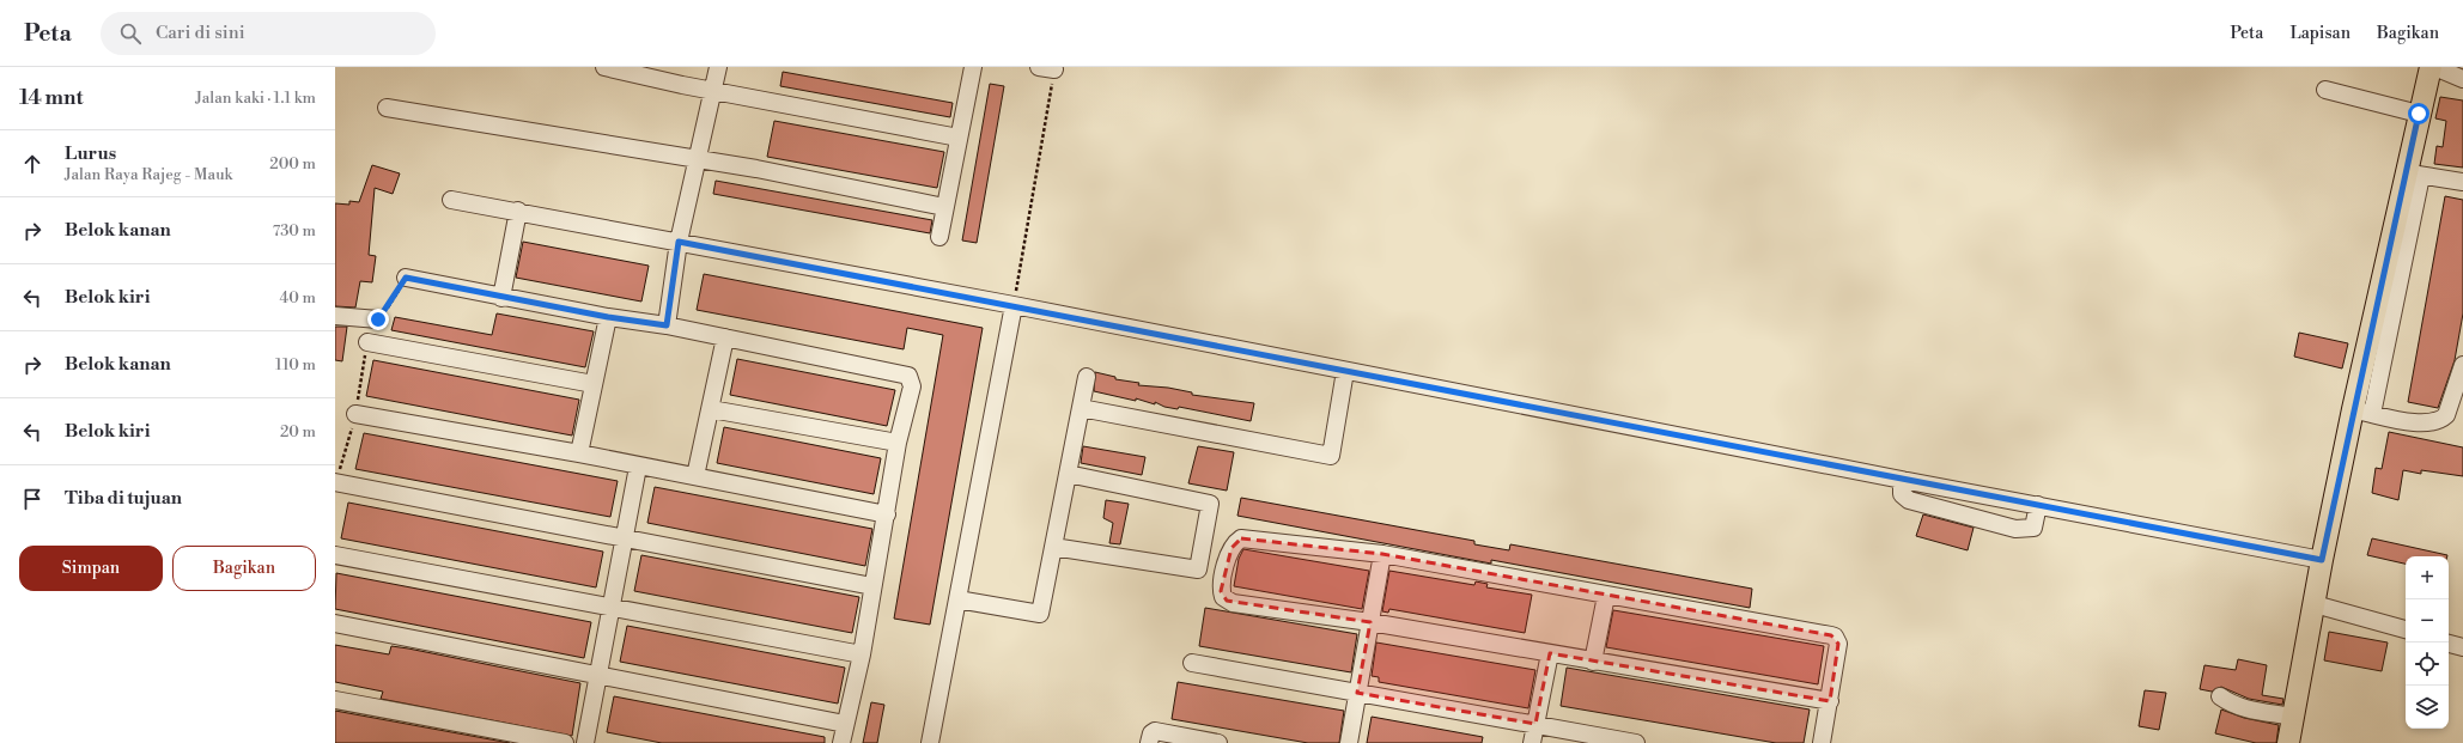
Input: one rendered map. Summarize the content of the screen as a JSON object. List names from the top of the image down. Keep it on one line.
{"page":{"header":"Peta","search":"Cari di sini","nav":["Peta","Lapisan","Bagikan"],"heading":["14 mnt","Jalan kaki · 1.1 km"],"list":[["Lurus","Jalan Raya Rajeg - Mauk","200 m"],["Belok kanan","730 m"],["Belok kiri","40 m"],["Belok kanan","110 m"],["Belok kiri","20 m"],"Tiba di tujuan"],"buttons":["Simpan","Bagikan"],"map_buttons":["+","−"]}}
